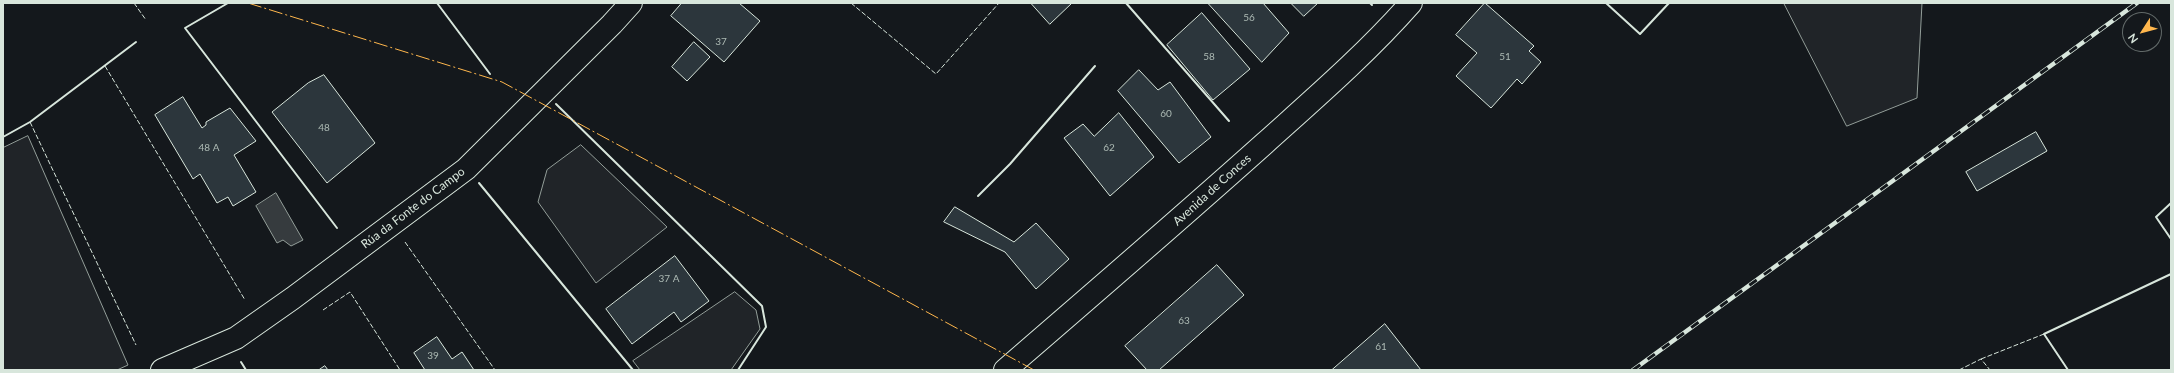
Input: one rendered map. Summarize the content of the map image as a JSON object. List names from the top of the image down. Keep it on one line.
{"streets":{"street":["Avenida de Conces","Rúa da Fonte do Campo"]},"house_numbers":["56","37","58","51","60","48","48 A","62","37 A","63","61","39"],"north":"bottom left"}
